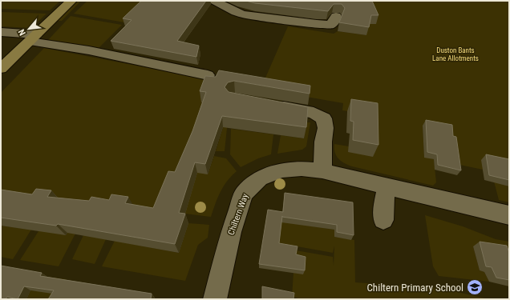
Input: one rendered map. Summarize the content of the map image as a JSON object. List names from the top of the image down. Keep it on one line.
{"streets":{"street":["Chiltern Way"]},"parks":["Duston Bants Lane Allotments"],"places":{"school or university":["Chiltern Primary School"]},"north":"bottom left"}
